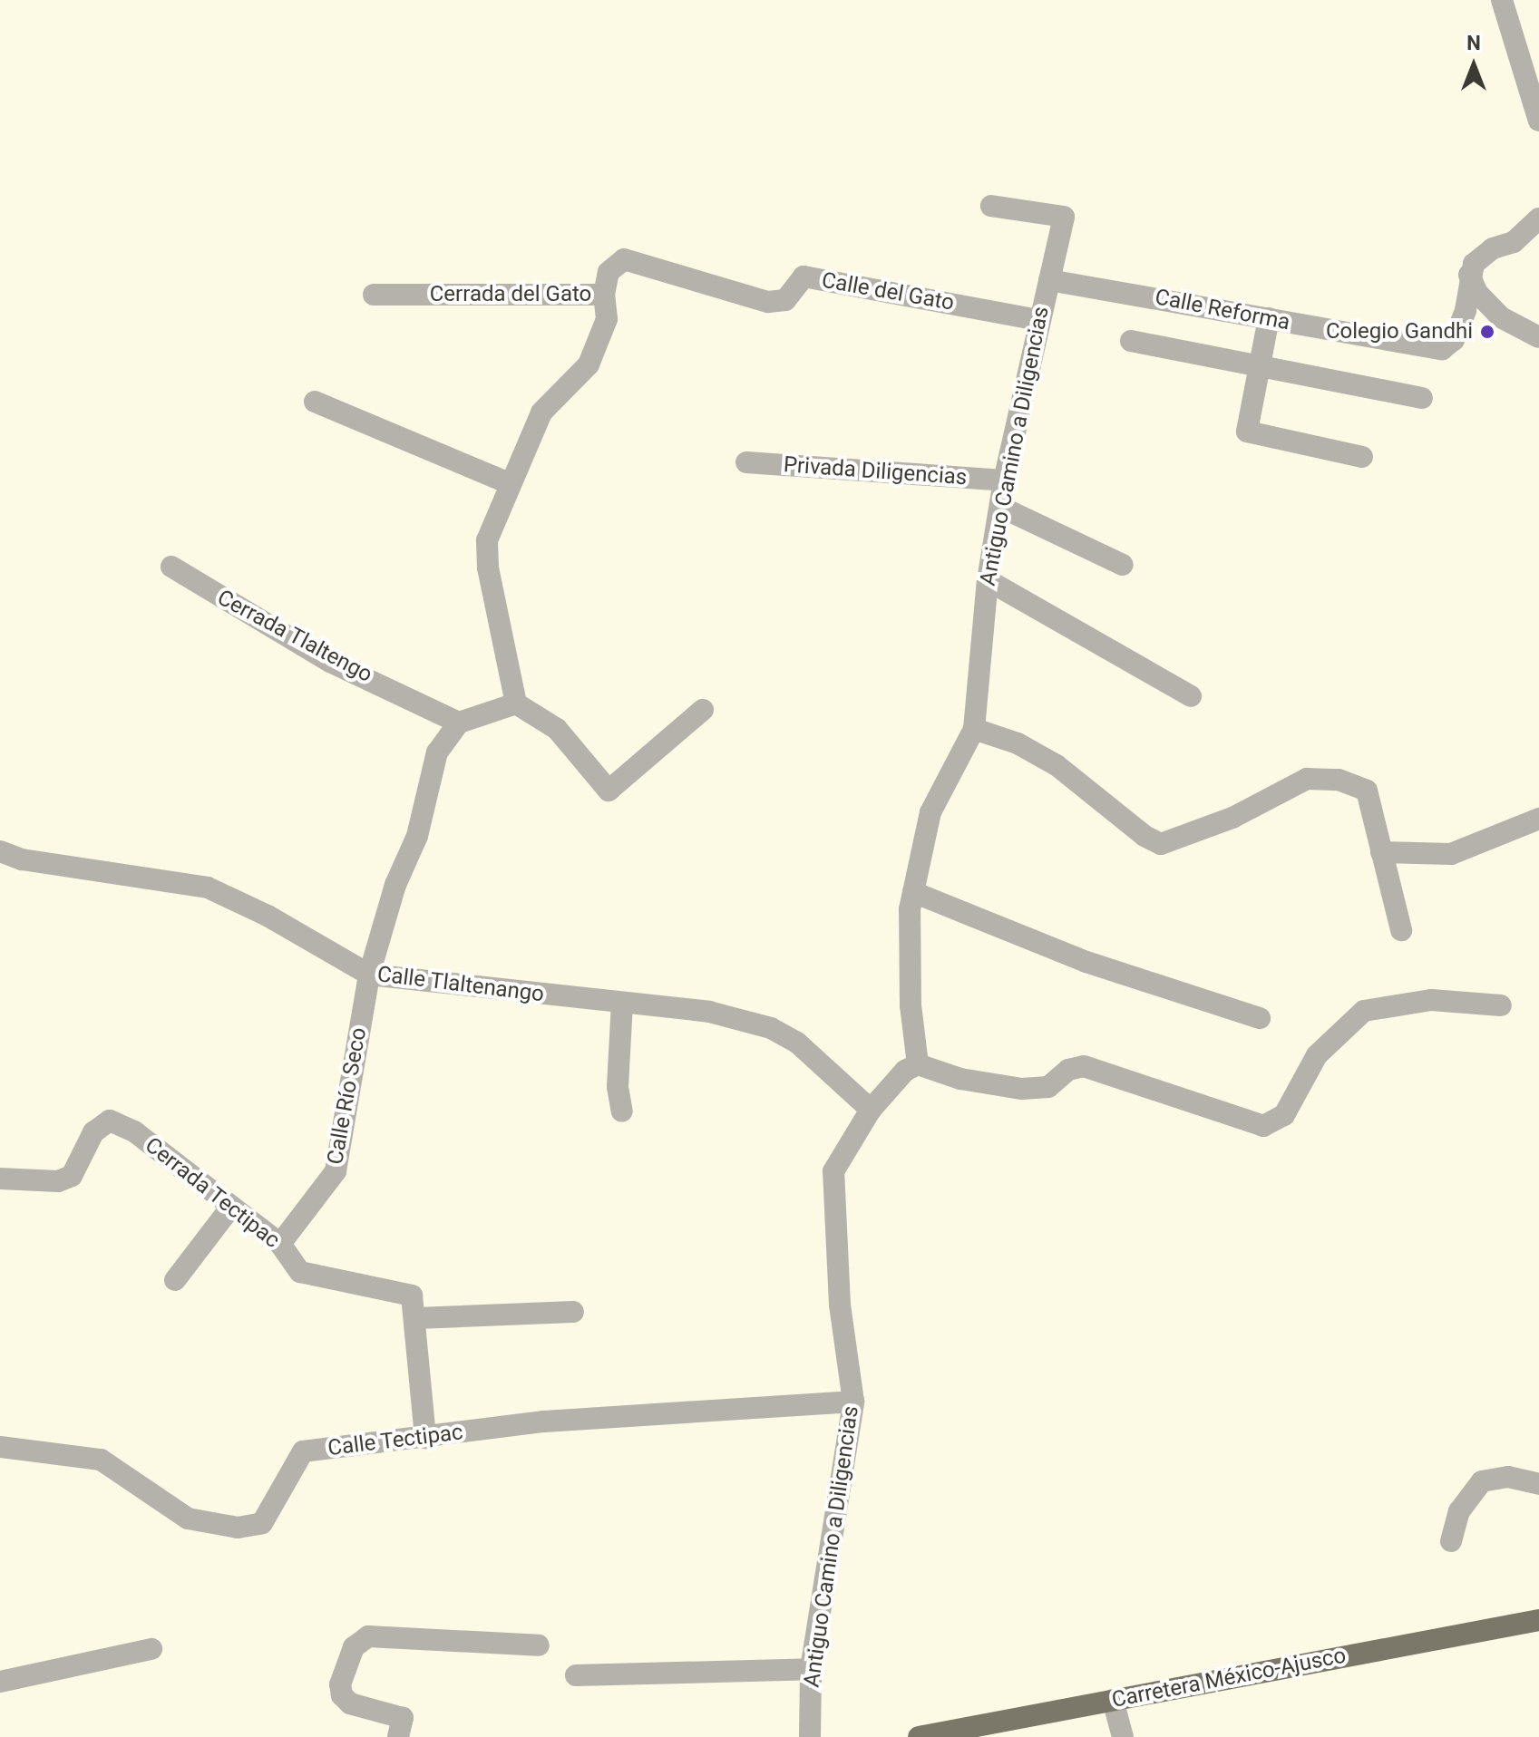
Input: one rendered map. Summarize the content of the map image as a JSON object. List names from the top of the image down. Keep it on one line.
{"streets":{"main road":["Carretera México-Ajusco"],"street":["Calle del Gato","Cerrada del Gato","Calle Reforma","Antiguo Camino a Diligencias","Privada Diligencias","Cerrada Tlaltengo","Calle Tlaltenango","Calle Río Seco","Cerrada Tectipac","Calle Tectipac"]},"crossings":[["Calle del Gato","Cerrada del Gato"],["Calle del Gato","Antiguo Camino a Diligencias"],["Calle Reforma","Antiguo Camino a Diligencias"],["Antiguo Camino a Diligencias","Privada Diligencias"],["Antiguo Camino a Diligencias","Calle Tlaltenango"],["Antiguo Camino a Diligencias","Calle Tectipac"],["Cerrada Tlaltengo","Calle Río Seco"],["Calle Tlaltenango","Calle Río Seco"],["Calle Río Seco","Cerrada Tectipac"]],"places":["Colegio Gandhi"],"north":"top"}
